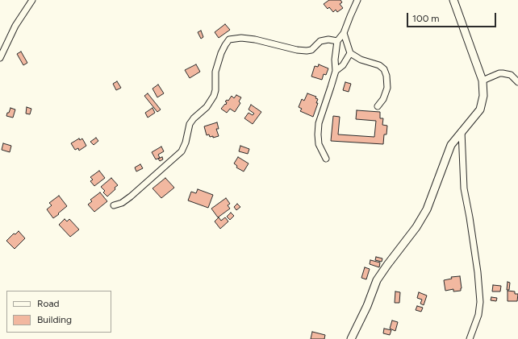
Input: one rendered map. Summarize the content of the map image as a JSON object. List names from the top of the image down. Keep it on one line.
{"legend":["Road","Building"],"scale_bar":"100 m"}
